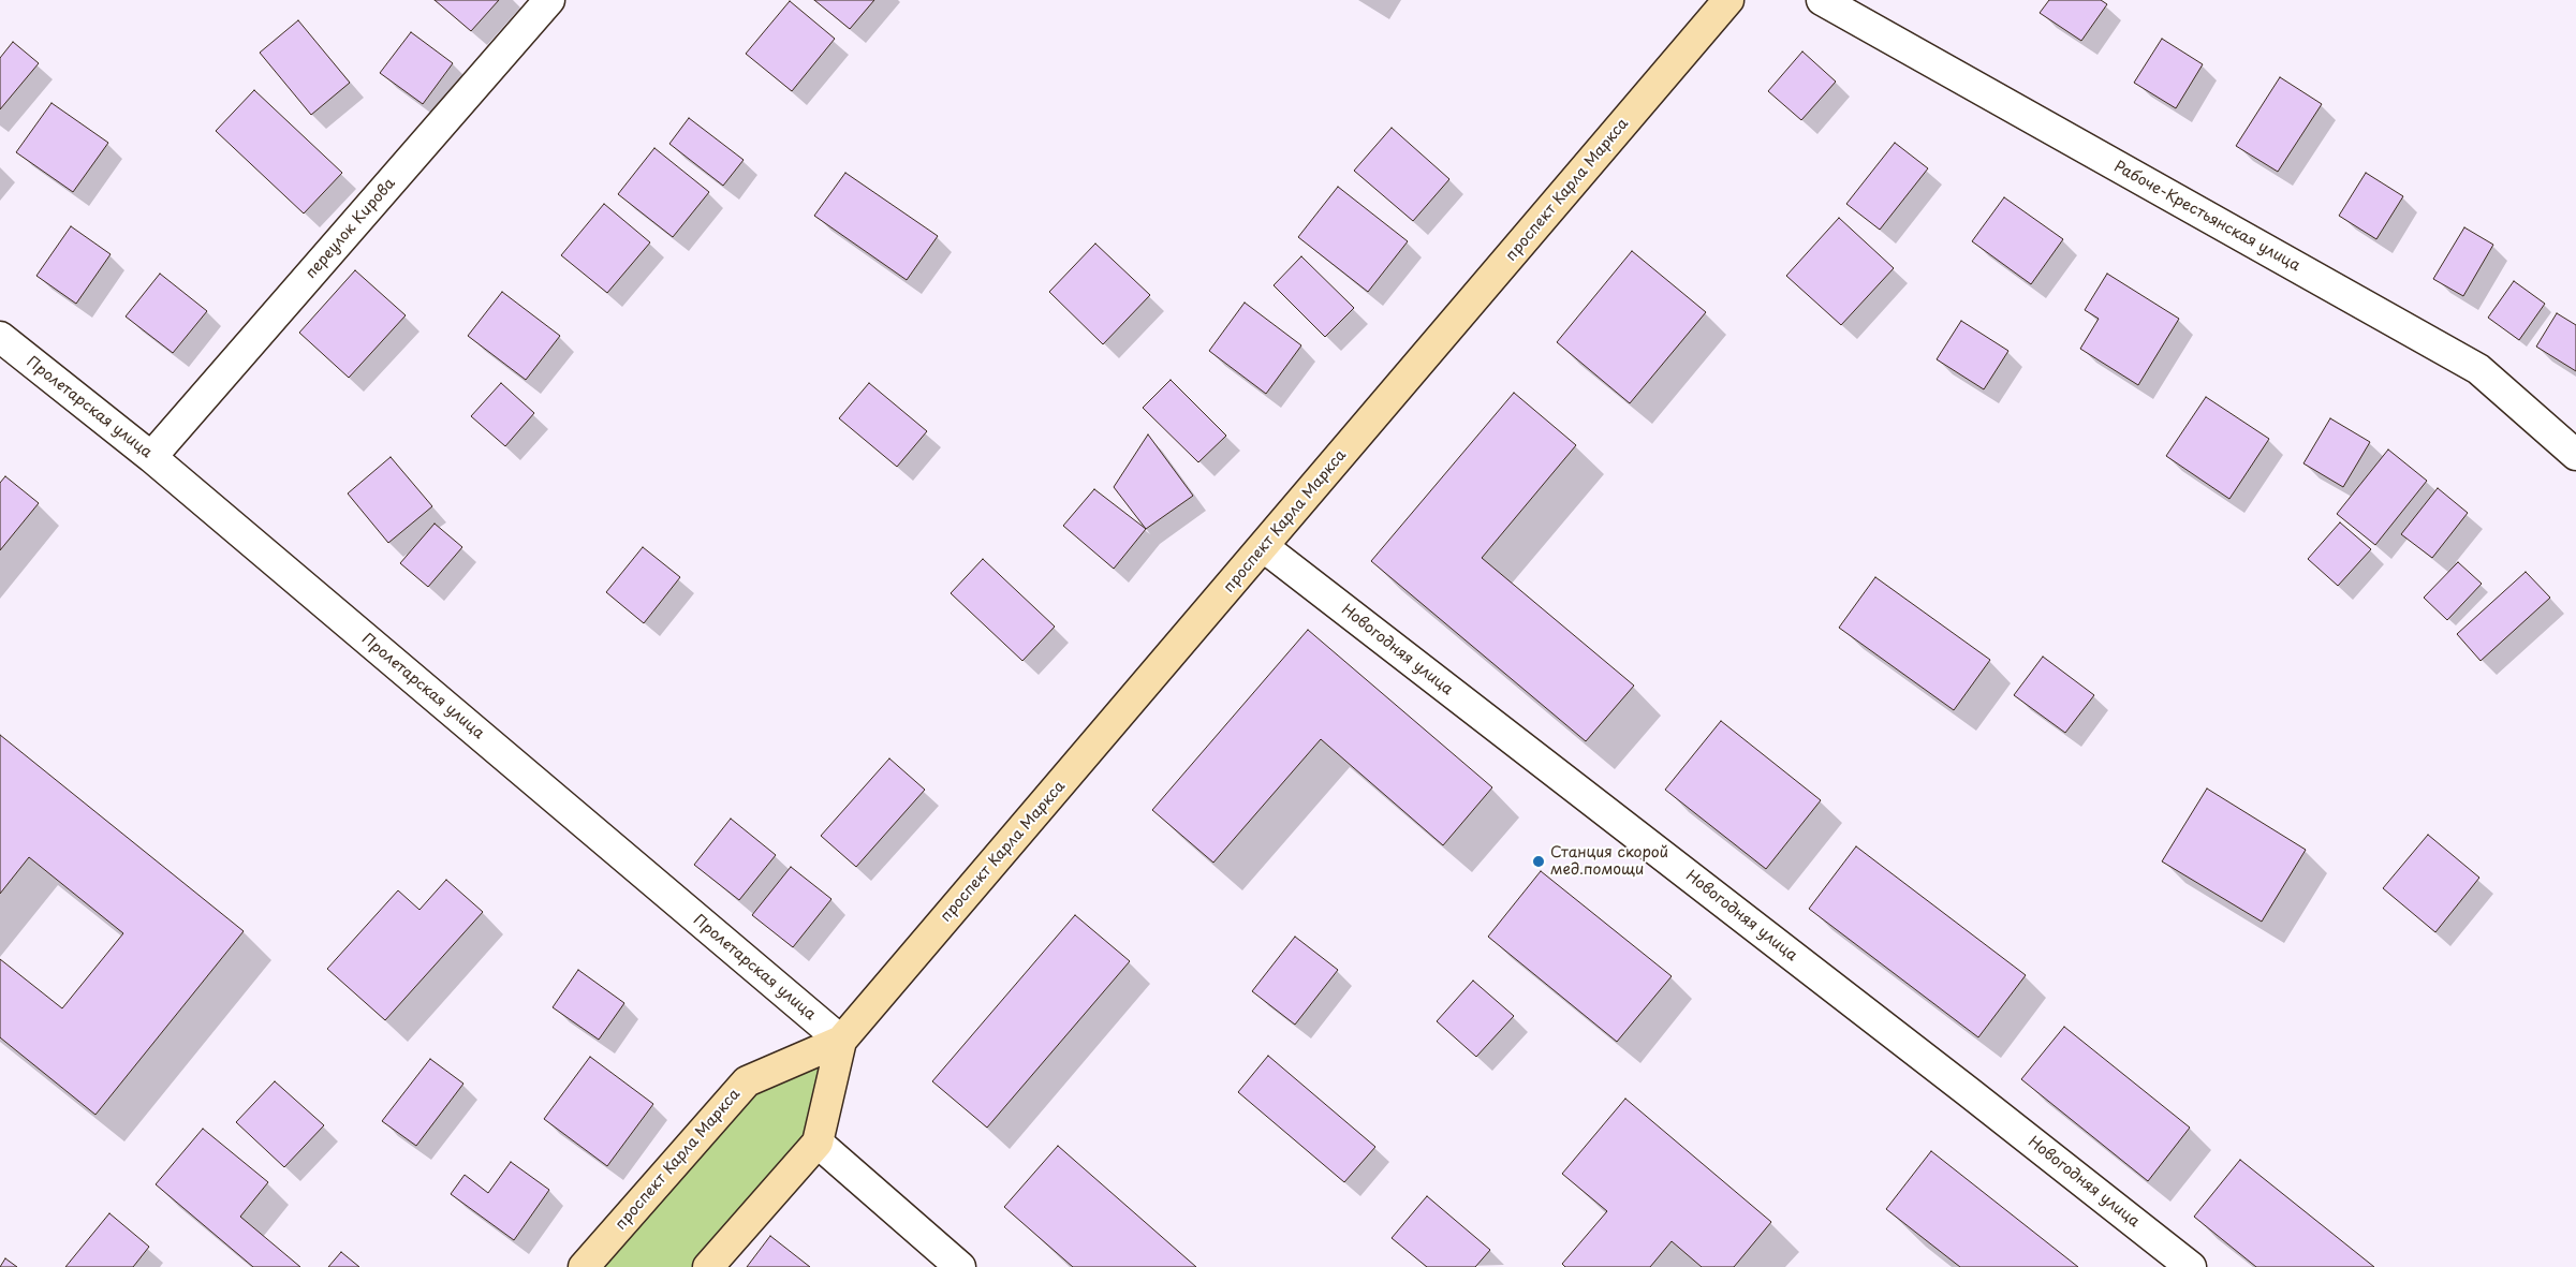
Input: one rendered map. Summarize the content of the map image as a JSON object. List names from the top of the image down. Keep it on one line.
{"streets":{"main road":["проспект Карла Маркса"],"street":["Рабоче-Крестьянская улица","переулок Кирова","Пролетарская улица","Новогодняя улица"]},"crossings":[["проспект Карла Маркса","Пролетарская улица"],["проспект Карла Маркса","Новогодняя улица"],["переулок Кирова","Пролетарская улица"]],"places":["Станция скорой мед.помощи"]}
